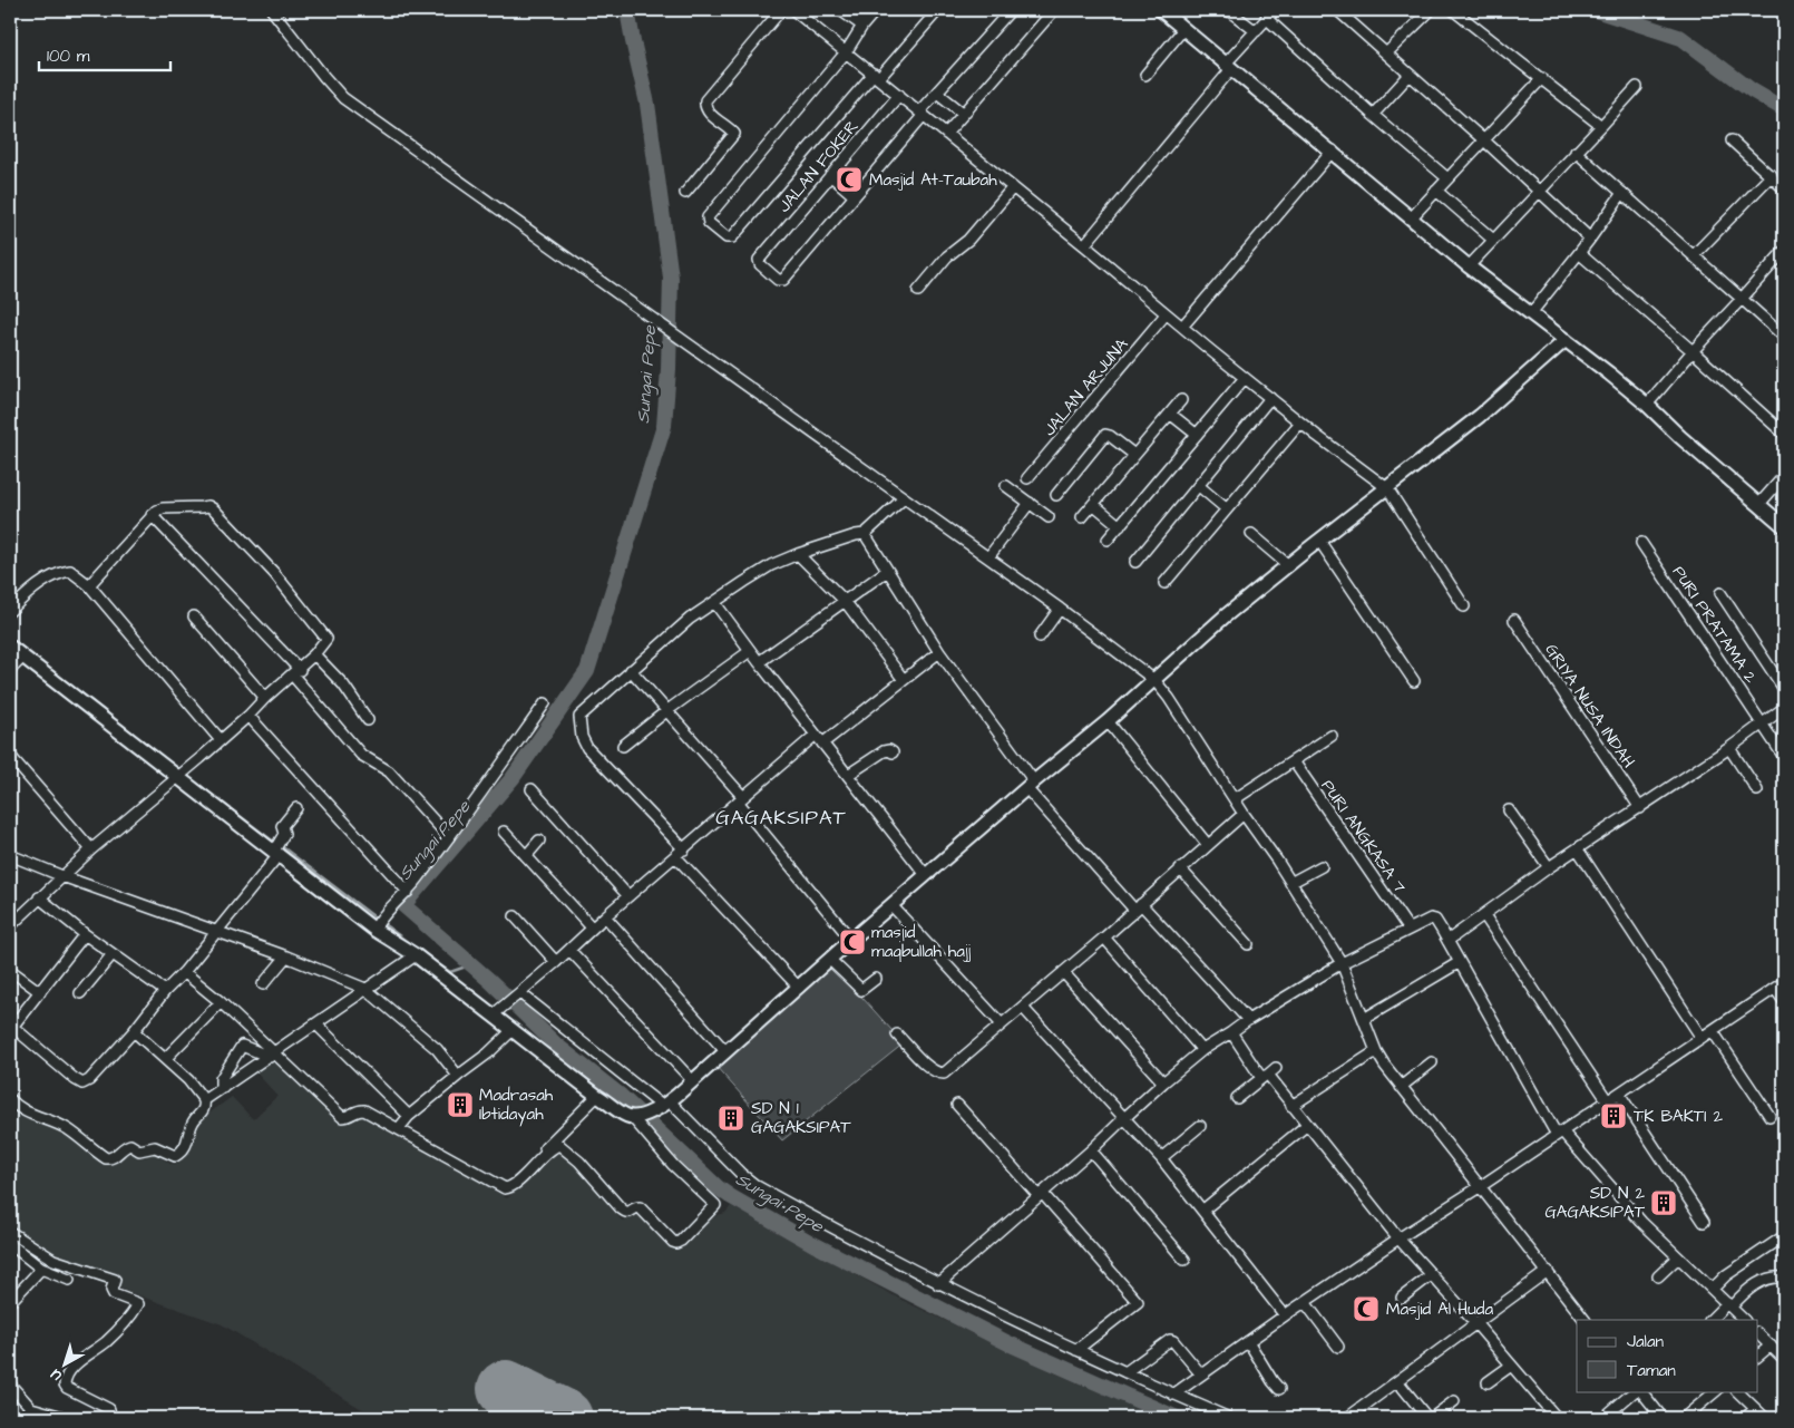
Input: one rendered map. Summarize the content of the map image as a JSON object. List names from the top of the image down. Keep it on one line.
{"streets":{"street":["JALAN FOKER","JALAN ARJUNA","PURI PRATAMA 2","GRIYA NUSA INDAH","PURI ANGKASA 7"]},"districts":["GAGAKSIPAT"],"water":["Sungai Pepe"],"places":{"mosque":["Masjid At-Taubah","masjid maqbullah hajj","Masjid Al Huda"],"building":["Madrasah Ibtidayah","TK BAKTI 2","SD N 1 GAGAKSIPAT","SD N 2 GAGAKSIPAT"]},"legend":["Jalan","Taman"],"scale_bar":"100 m","north":"bottom left"}
